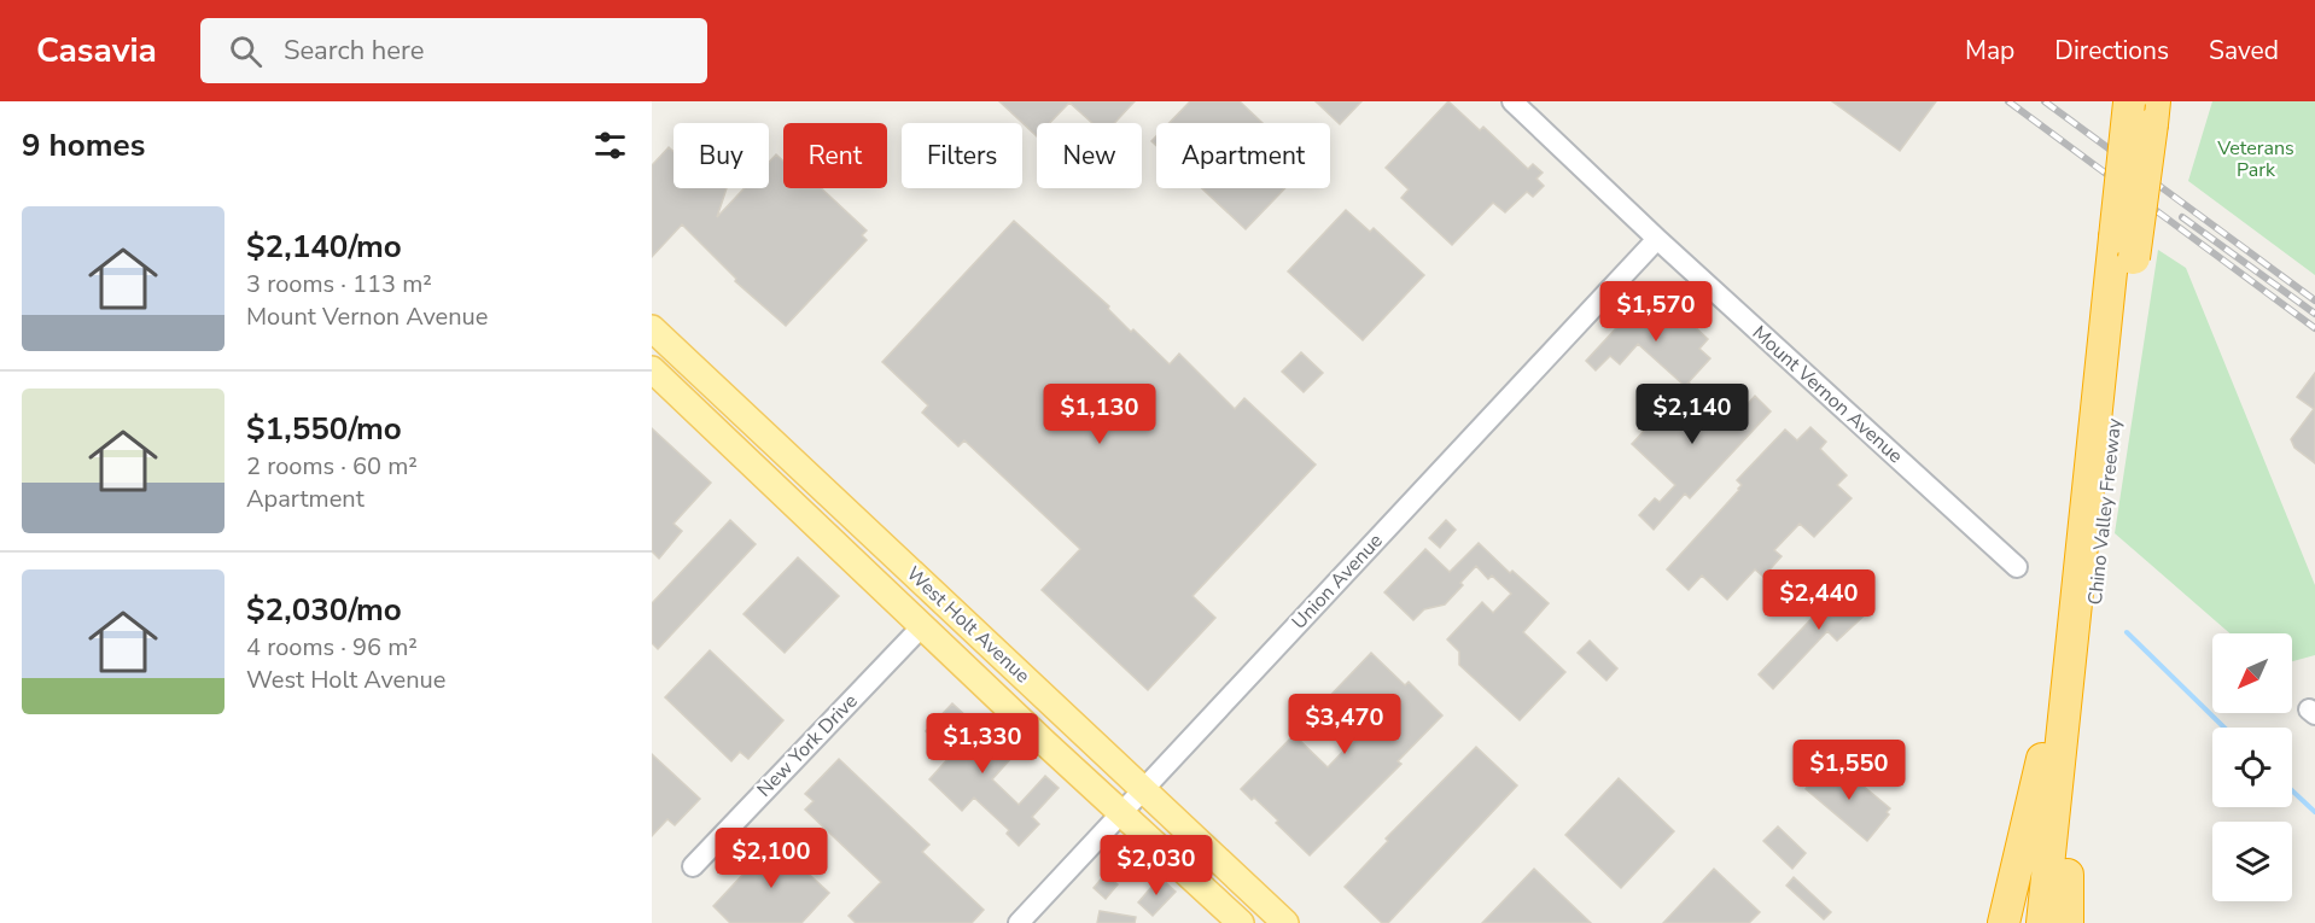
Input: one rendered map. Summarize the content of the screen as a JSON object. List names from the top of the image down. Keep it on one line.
{"streets":{"highway":["Chino Valley Freeway"],"main road":["West Holt Avenue"],"street":["Mount Vernon Avenue","Union Avenue","New York Drive"]},"crossings":[["Mount Vernon Avenue","Union Avenue"],["Union Avenue","West Holt Avenue"],["West Holt Avenue","New York Drive"]],"parks":["Veterans Park"],"north":"bottom left","page":{"header":"Casavia","search":"Search here","nav":["Map","Directions","Saved"],"heading":"9 homes","chip":["Buy","Rent","Filters","New","Apartment"],"list":[{"name":"$2,140/mo","note":"3 rooms · 113 m² · Mount Vernon Avenue"},{"name":"$1,550/mo","note":"2 rooms · 60 m² · Apartment"},{"name":"$2,030/mo","note":"4 rooms · 96 m² · West Holt Avenue"}],"price":["$1,570","$1,130","$2,140","$2,440","$3,470","$1,330","$1,550","$2,100","$2,030"]}}
